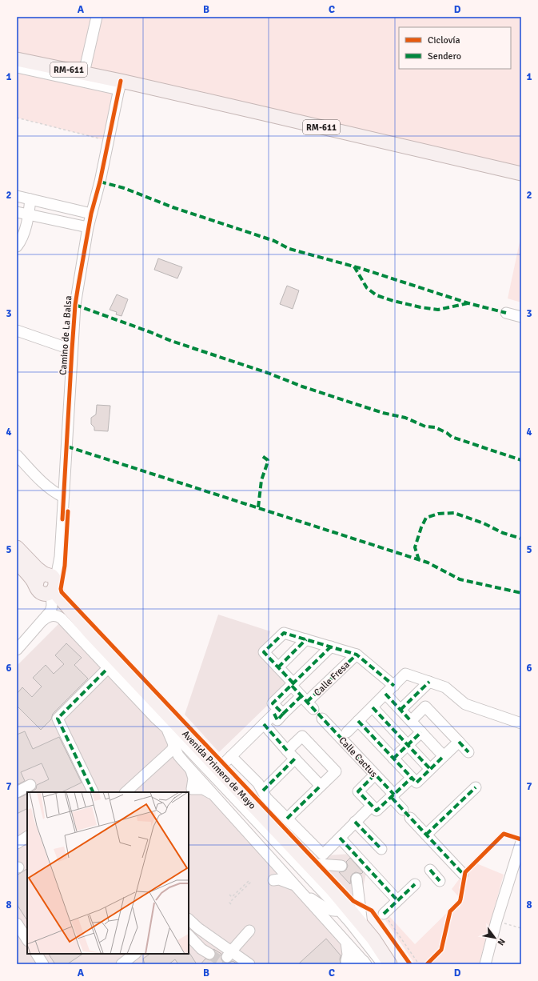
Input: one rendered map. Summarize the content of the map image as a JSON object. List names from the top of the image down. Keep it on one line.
{"streets":{"main road":["RM-611","Avenida Primero de Mayo"],"street":["Camino de La Balsa","Calle Fresa","Calle Cactus"]},"crossings":[["RM-611","Camino de La Balsa"],["Camino de La Balsa","Avenida Primero de Mayo"],["Calle Fresa","Avenida Primero de Mayo"]],"legend":["Ciclovía","Sendero"],"north":"bottom right","grid":{"columns":["A","B","C","D"],"rows":["1","2","3","4","5","6","7","8"]}}
